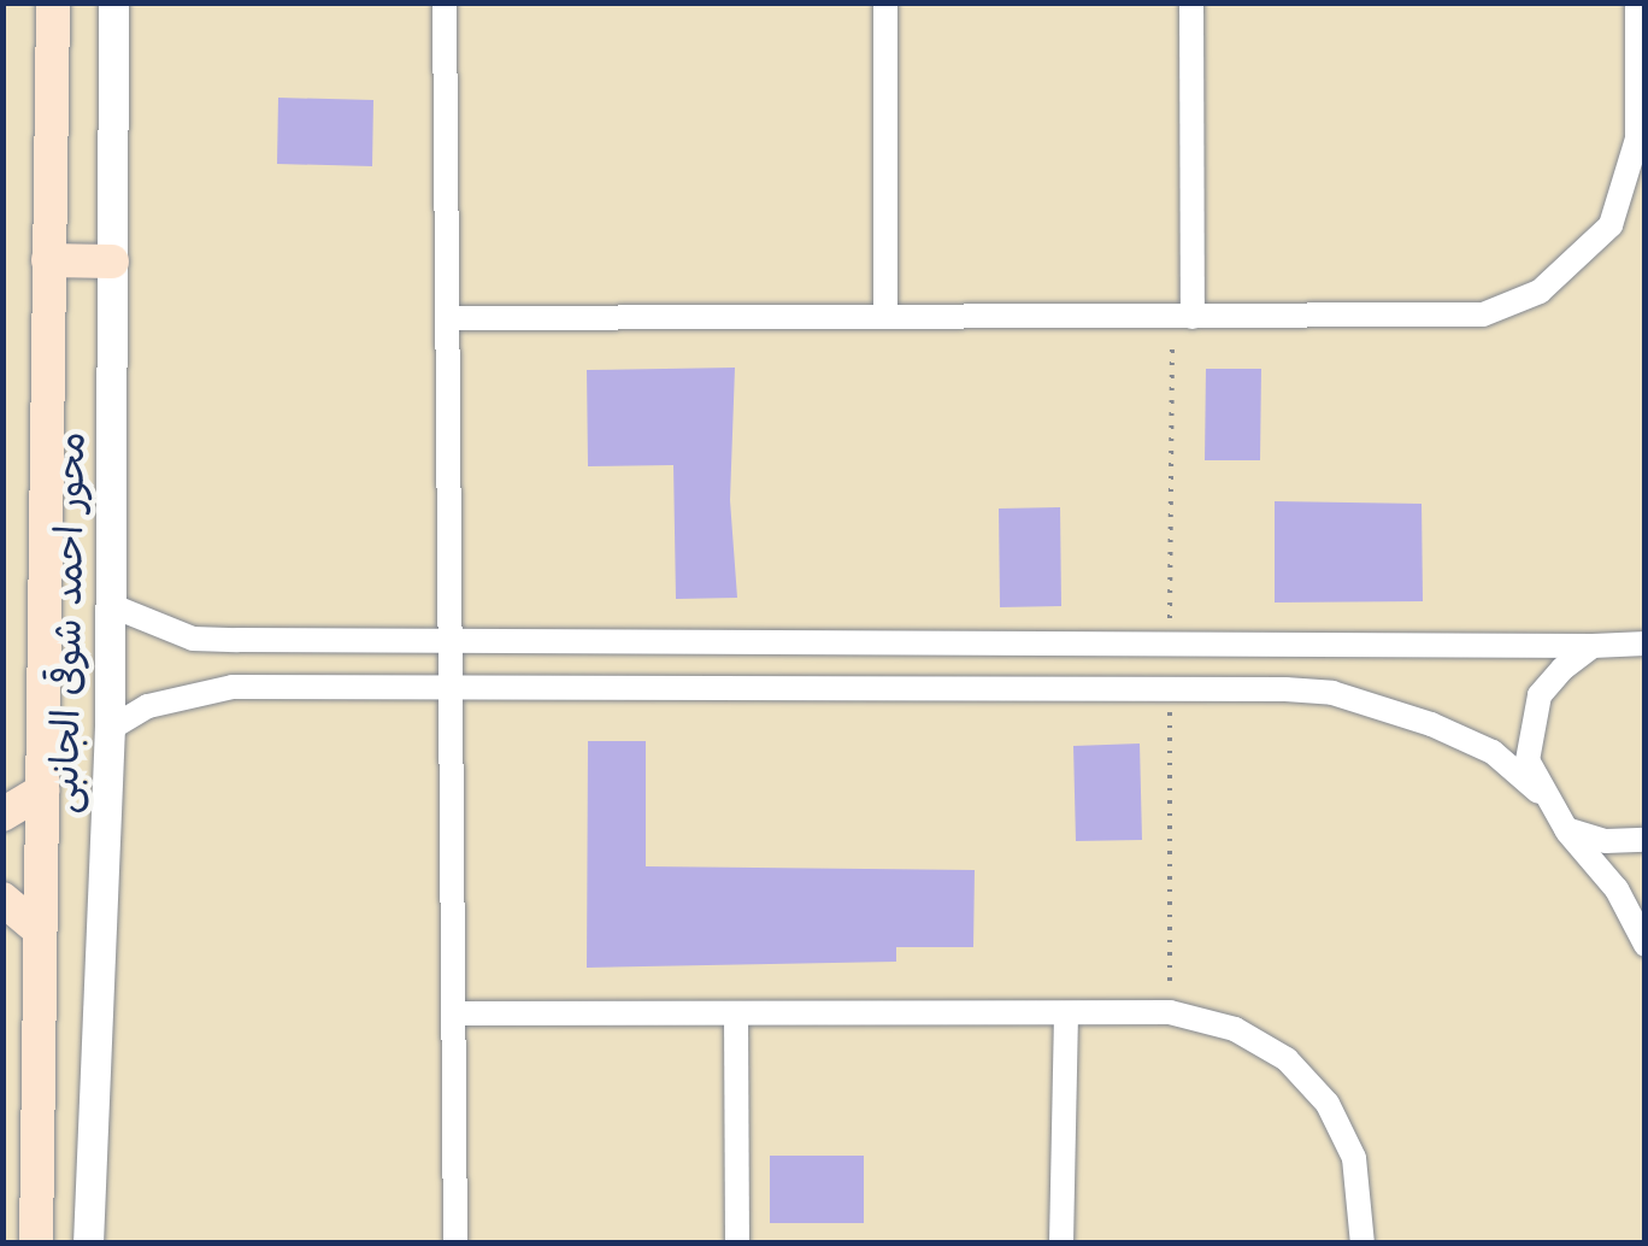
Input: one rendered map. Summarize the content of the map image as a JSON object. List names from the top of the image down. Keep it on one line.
{"streets":{"street":["محور احمد شوقى الجانبى"]}}
